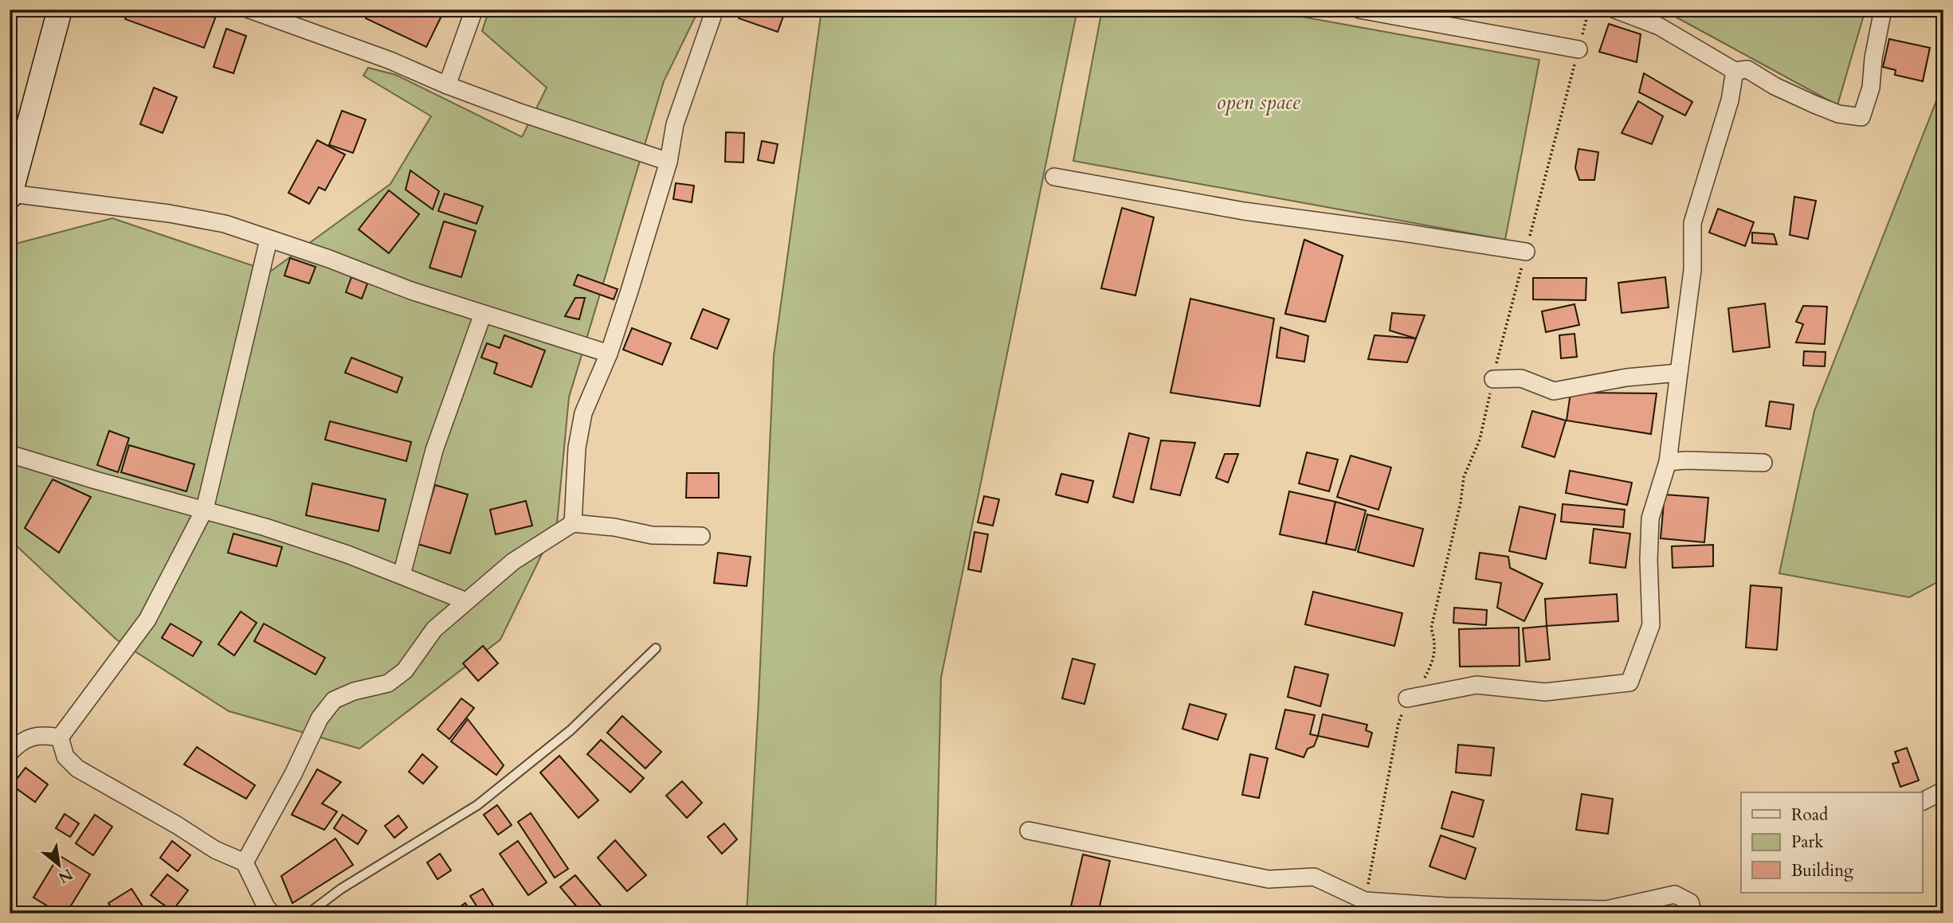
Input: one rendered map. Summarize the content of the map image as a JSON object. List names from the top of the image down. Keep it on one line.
{"parks":["open space"],"legend":["Road","Park","Building"],"north":"bottom right"}
